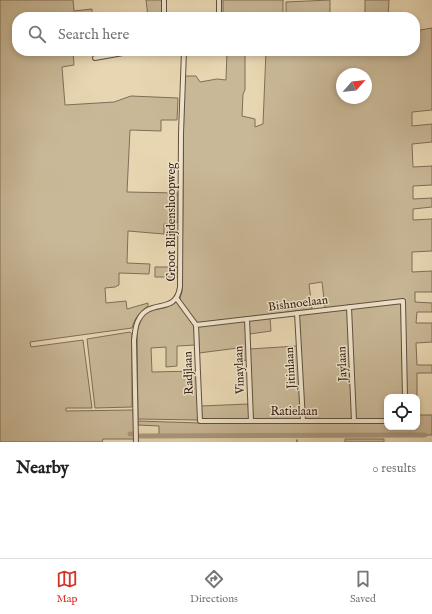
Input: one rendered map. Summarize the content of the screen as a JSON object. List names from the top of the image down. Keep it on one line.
{"streets":{"street":["Groot Blijdenshoopweg","Bishnoelaan","Jaylaan","Jitinlaan","Vinaylaan","Radjlaan","Ratielaan"]},"crossings":[["Bishnoelaan","Jaylaan"],["Bishnoelaan","Jitinlaan"],["Bishnoelaan","Vinaylaan"],["Bishnoelaan","Radjlaan"],["Jaylaan","Ratielaan"],["Jitinlaan","Ratielaan"],["Vinaylaan","Ratielaan"],["Radjlaan","Ratielaan"]],"north":"top right","page":{"search":"Search here","heading":["Nearby","0 results"],"nav":["Map","Directions","Saved"]}}
